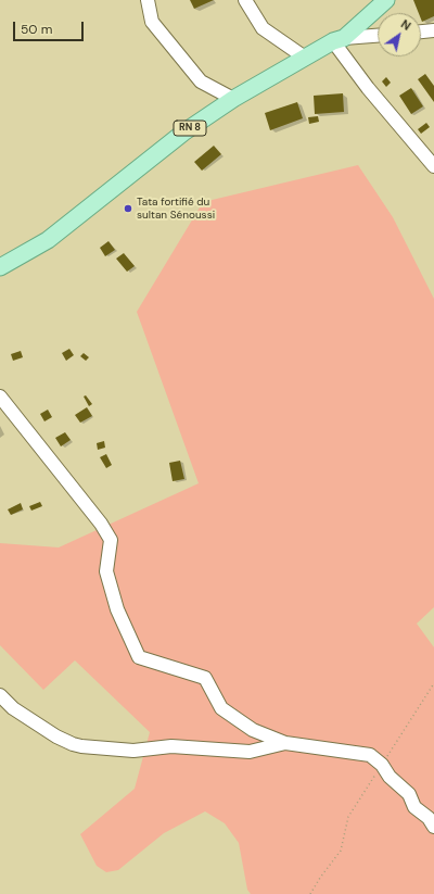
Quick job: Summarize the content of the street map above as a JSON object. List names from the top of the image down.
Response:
{
  "streets": {
    "main road": ["RN 8"]
  },
  "places": ["Tata fortifié du sultan Sénoussi"],
  "scale_bar": "50 m",
  "north": "top right"
}
